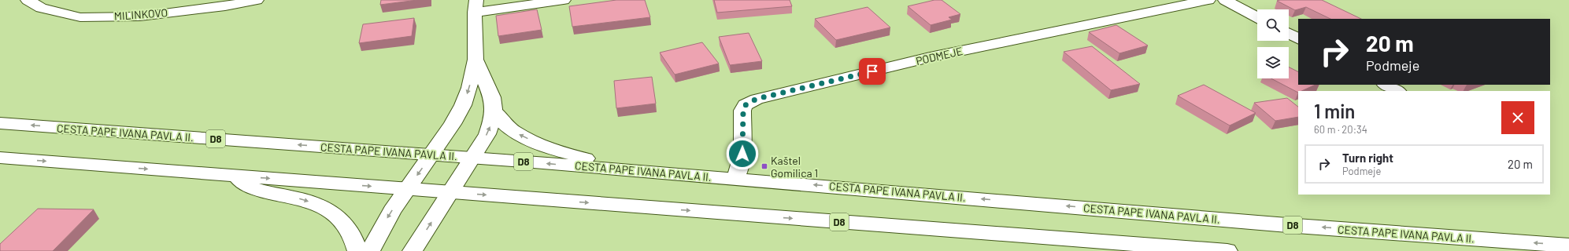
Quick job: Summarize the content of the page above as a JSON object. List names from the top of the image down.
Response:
{
  "streets": {
    "main road": [
      "MILINKOVO",
      "PODMEJE",
      "CESTA PAPE IVANA PAVLA II.",
      "D8"
    ]
  },
  "crossings": [
    ["PODMEJE", "CESTA PAPE IVANA PAVLA II."]
  ],
  "places": {
    "transit": ["Kaštel Gomilica 1"]
  },
  "page": {
    "turn": ["20 m", "Podmeje"],
    "heading": ["1 min", "60 m · 20:34"],
    "list": [
      {
        "name": "Turn right",
        "note": "Podmeje",
        "value": "20 m"
      }
    ]
  }
}
